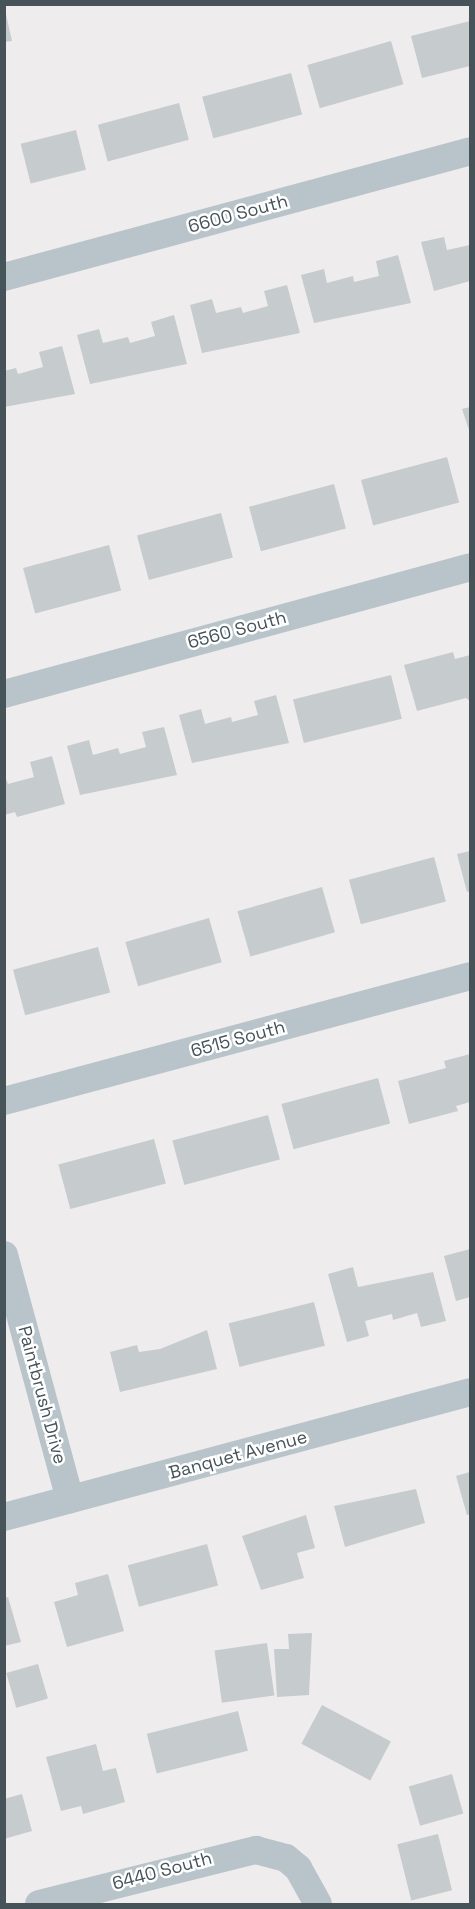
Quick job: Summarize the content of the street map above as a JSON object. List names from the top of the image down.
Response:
{
  "streets": {
    "street": [
      "6600 South",
      "6560 South",
      "6515 South",
      "Paintbrush Drive",
      "Banquet Avenue",
      "6440 South"
    ]
  },
  "crossings": [
    ["Paintbrush Drive", "Banquet Avenue"]
  ]
}
